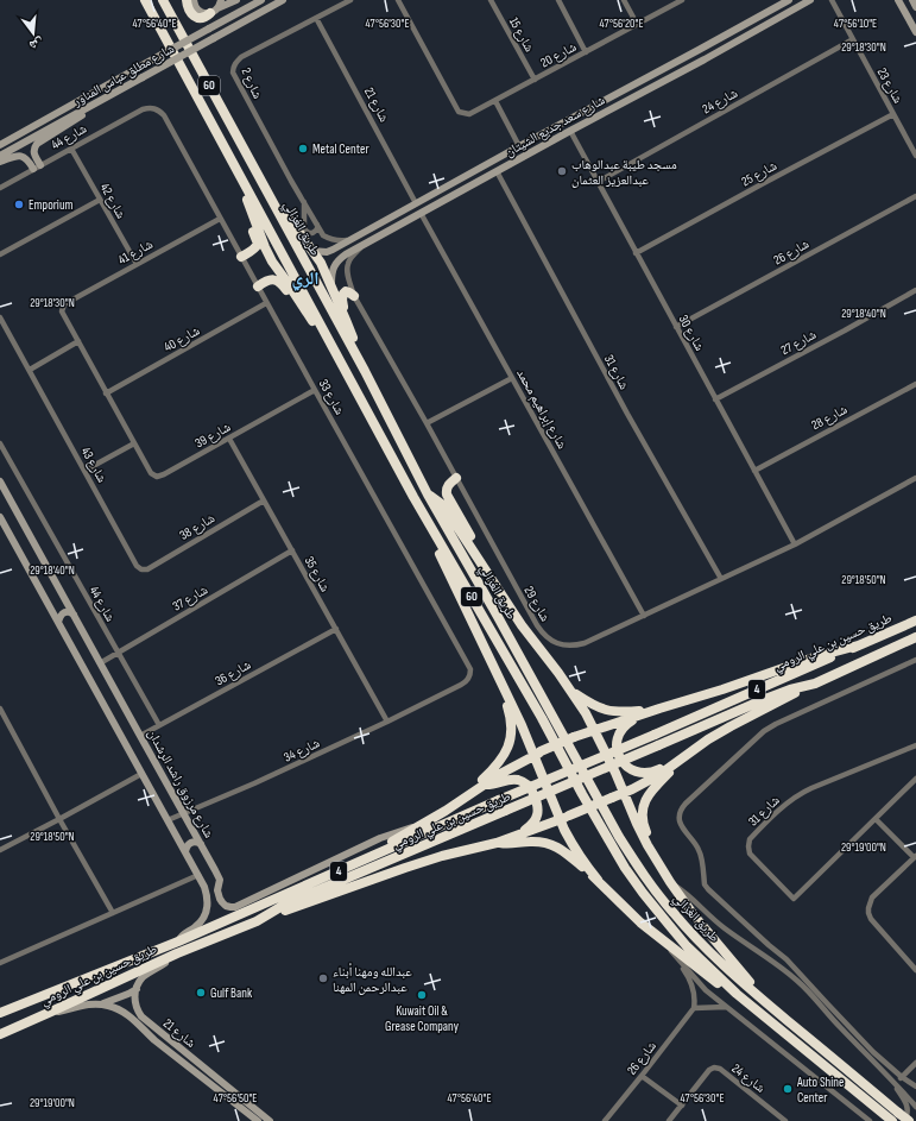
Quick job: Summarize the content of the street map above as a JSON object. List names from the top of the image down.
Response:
{
  "streets": {
    "highway": [
      "60",
      "طريق الغزالي",
      "طريق حسين بن علي الرومي",
      "4"
    ],
    "street": [
      "شارع 15",
      "شارع 20",
      "شارع مطلق عباس المناور",
      "شارع 2",
      "شارع 23",
      "شارع 24",
      "شارع 21",
      "شارع سعد جديع الشيتان",
      "شارع 44",
      "شارع 25",
      "شارع 42",
      "شارع 41",
      "شارع 26",
      "شارع 30",
      "شارع 40",
      "شارع 27",
      "شارع 31",
      "شارع 33",
      "شارع إبراهيم محمد",
      "شارع 28",
      "شارع 39",
      "شارع 43",
      "شارع 38",
      "شارع 35",
      "شارع 37",
      "شارع 29",
      "شارع 36",
      "شارع 34",
      "شارع مرزوق راشد الرشدان"
    ]
  },
  "crossings": [
    ["شارع 15", "شارع 20"],
    ["شارع 2", "شارع 21"],
    ["شارع 2", "شارع سعد جديع الشيتان"],
    ["شارع 23", "شارع 24"],
    ["شارع 23", "شارع 25"],
    ["شارع 24", "شارع 30"],
    ["شارع 21", "شارع سعد جديع الشيتان"],
    ["شارع 21", "طريق حسين بن علي الرومي"],
    ["شارع سعد جديع الشيتان", "شارع 30"],
    ["شارع سعد جديع الشيتان", "شارع 31"],
    ["شارع سعد جديع الشيتان", "شارع إبراهيم محمد"],
    ["شارع سعد جديع الشيتان", "شارع 29"],
    ["شارع 44", "شارع 42"],
    ["شارع 44", "شارع 33"],
    ["شارع 44", "شارع 37"],
    ["شارع 44", "شارع 36"],
    ["شارع 25", "شارع 30"],
    ["شارع 42", "شارع 41"],
    ["شارع 41", "شارع 33"],
    ["شارع 41", "شارع 39"],
    ["شارع 26", "شارع 30"],
    ["شارع 30", "شارع 27"],
    ["شارع 30", "شارع 28"],
    ["شارع 30", "شارع 29"],
    ["شارع 40", "شارع 33"],
    ["شارع 40", "شارع 39"],
    ["شارع 31", "شارع 29"],
    ["شارع 33", "شارع 39"],
    ["شارع 33", "شارع 34"],
    ["شارع إبراهيم محمد", "شارع 29"],
    ["شارع 39", "شارع 35"],
    ["شارع 43", "شارع 38"],
    ["شارع 38", "شارع 35"],
    ["شارع 35", "شارع 37"],
    ["شارع 35", "شارع 36"],
    ["شارع 35", "شارع 34"],
    ["شارع 37", "شارع مرزوق راشد الرشدان"],
    ["شارع 36", "شارع مرزوق راشد الرشدان"],
    ["شارع 34", "شارع مرزوق راشد الرشدان"]
  ],
  "districts": ["الري"],
  "places": [
    "Metal Center",
    "مسجد طيبة عبدالوهاب عبدالعزيز العثمان",
    "Emporium",
    "عبدالله ومهنا أبناء عبدالرحمن المهنا",
    "Gulf Bank",
    "Kuwait Oil & Grease Company",
    "Auto Shine Center"
  ],
  "north": "bottom",
  "coordinates": [
    "47°56'40\"E",
    "47°56'30\"E",
    "47°56'20\"E",
    "47°56'10\"E",
    "29°18'30\"N",
    "29°18'40\"N",
    "29°18'50\"N",
    "29°19'00\"N",
    "47°56'50\"E"
  ]
}
